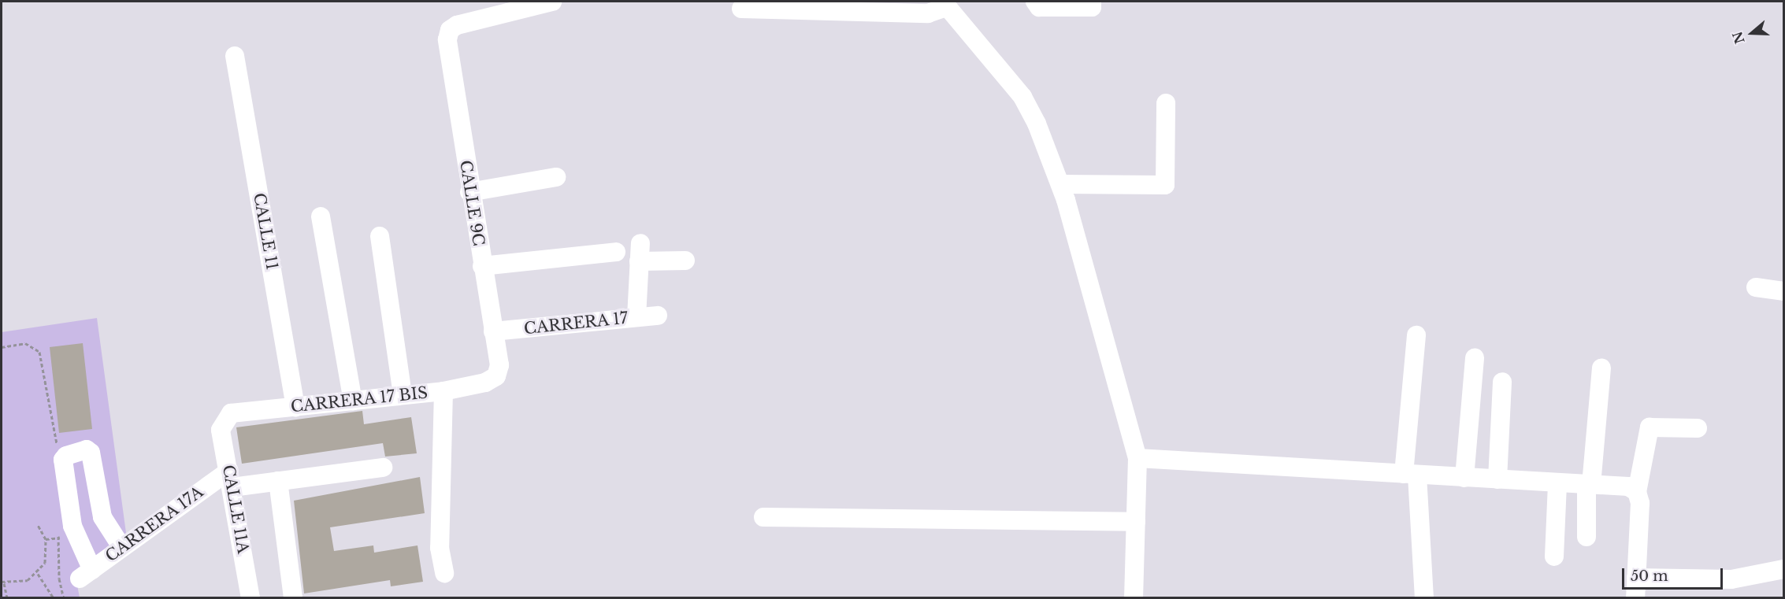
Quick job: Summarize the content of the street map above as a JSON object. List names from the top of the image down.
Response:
{
  "streets": {
    "street": [
      "CALLE 9C",
      "CALLE 11",
      "CARRERA 17",
      "CARRERA 17 BIS",
      "CALLE 11A",
      "CARRERA 17A"
    ]
  },
  "crossings": [
    ["CALLE 9C", "CARRERA 17"],
    ["CALLE 9C", "CARRERA 17 BIS"],
    ["CALLE 11", "CARRERA 17 BIS"],
    ["CARRERA 17 BIS", "CALLE 11A"],
    ["CALLE 11A", "CARRERA 17A"]
  ],
  "scale_bar": "50 m",
  "north": "left"
}
